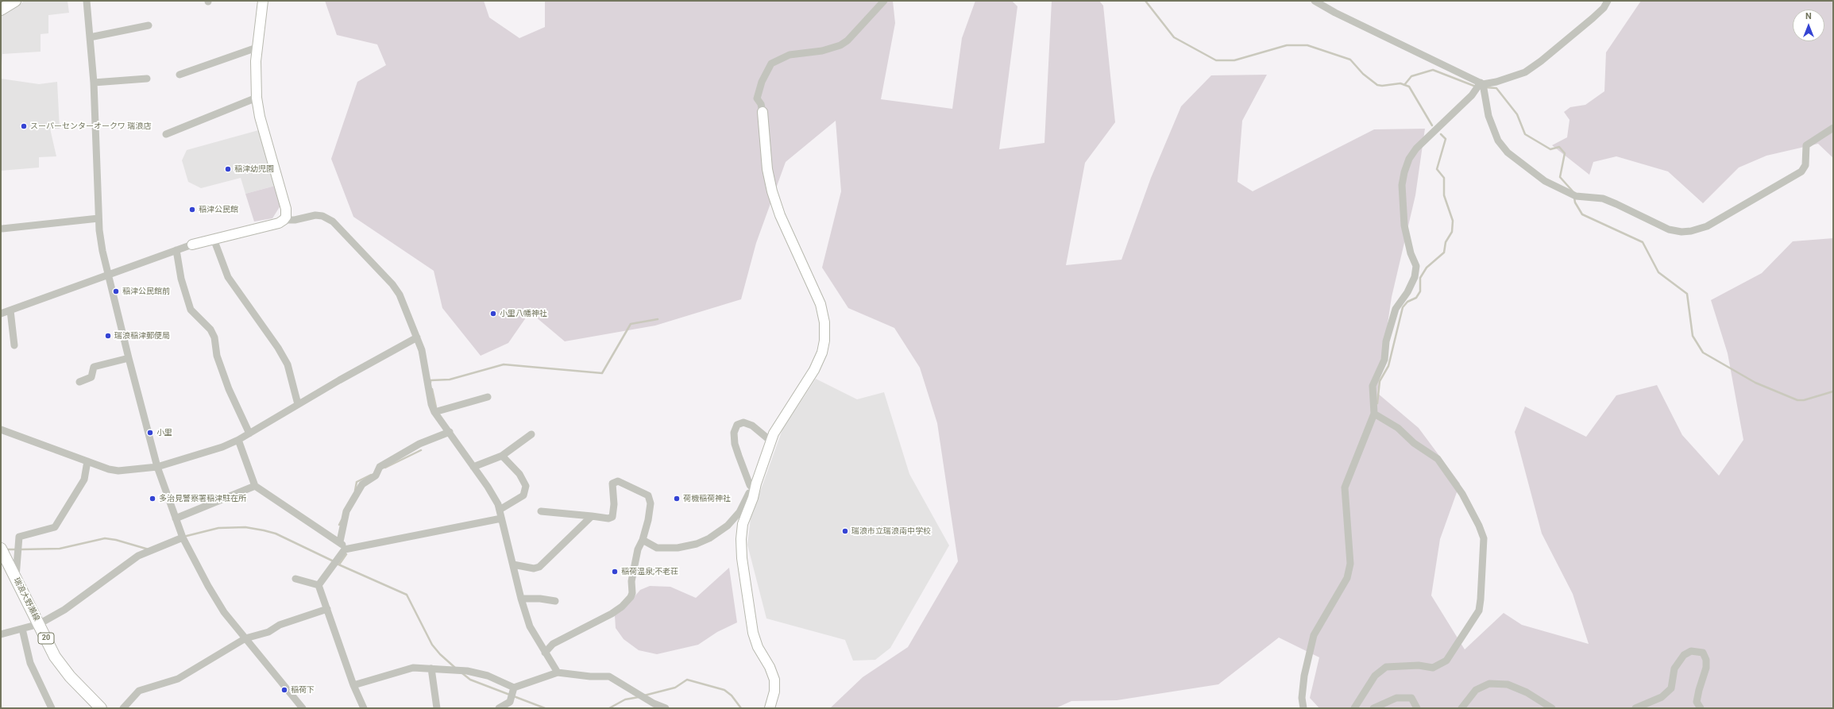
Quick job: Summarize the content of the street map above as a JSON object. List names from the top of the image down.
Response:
{
  "streets": {
    "main road": ["瑞浪大野瀬線", "20"]
  },
  "places": [
    "スーパーセンターオークワ 瑞浪店",
    "稲津幼児園",
    "稲津公民館",
    "稲津公民館前",
    "小里八幡神社",
    "瑞浪稲津郵便局",
    "小里",
    "多治見警察署稲津駐在所",
    "荷機稲荷神社",
    "瑞浪市立瑞浪南中学校",
    "稲荷温泉;不老荘",
    "稲荷下"
  ],
  "north": "top"
}
